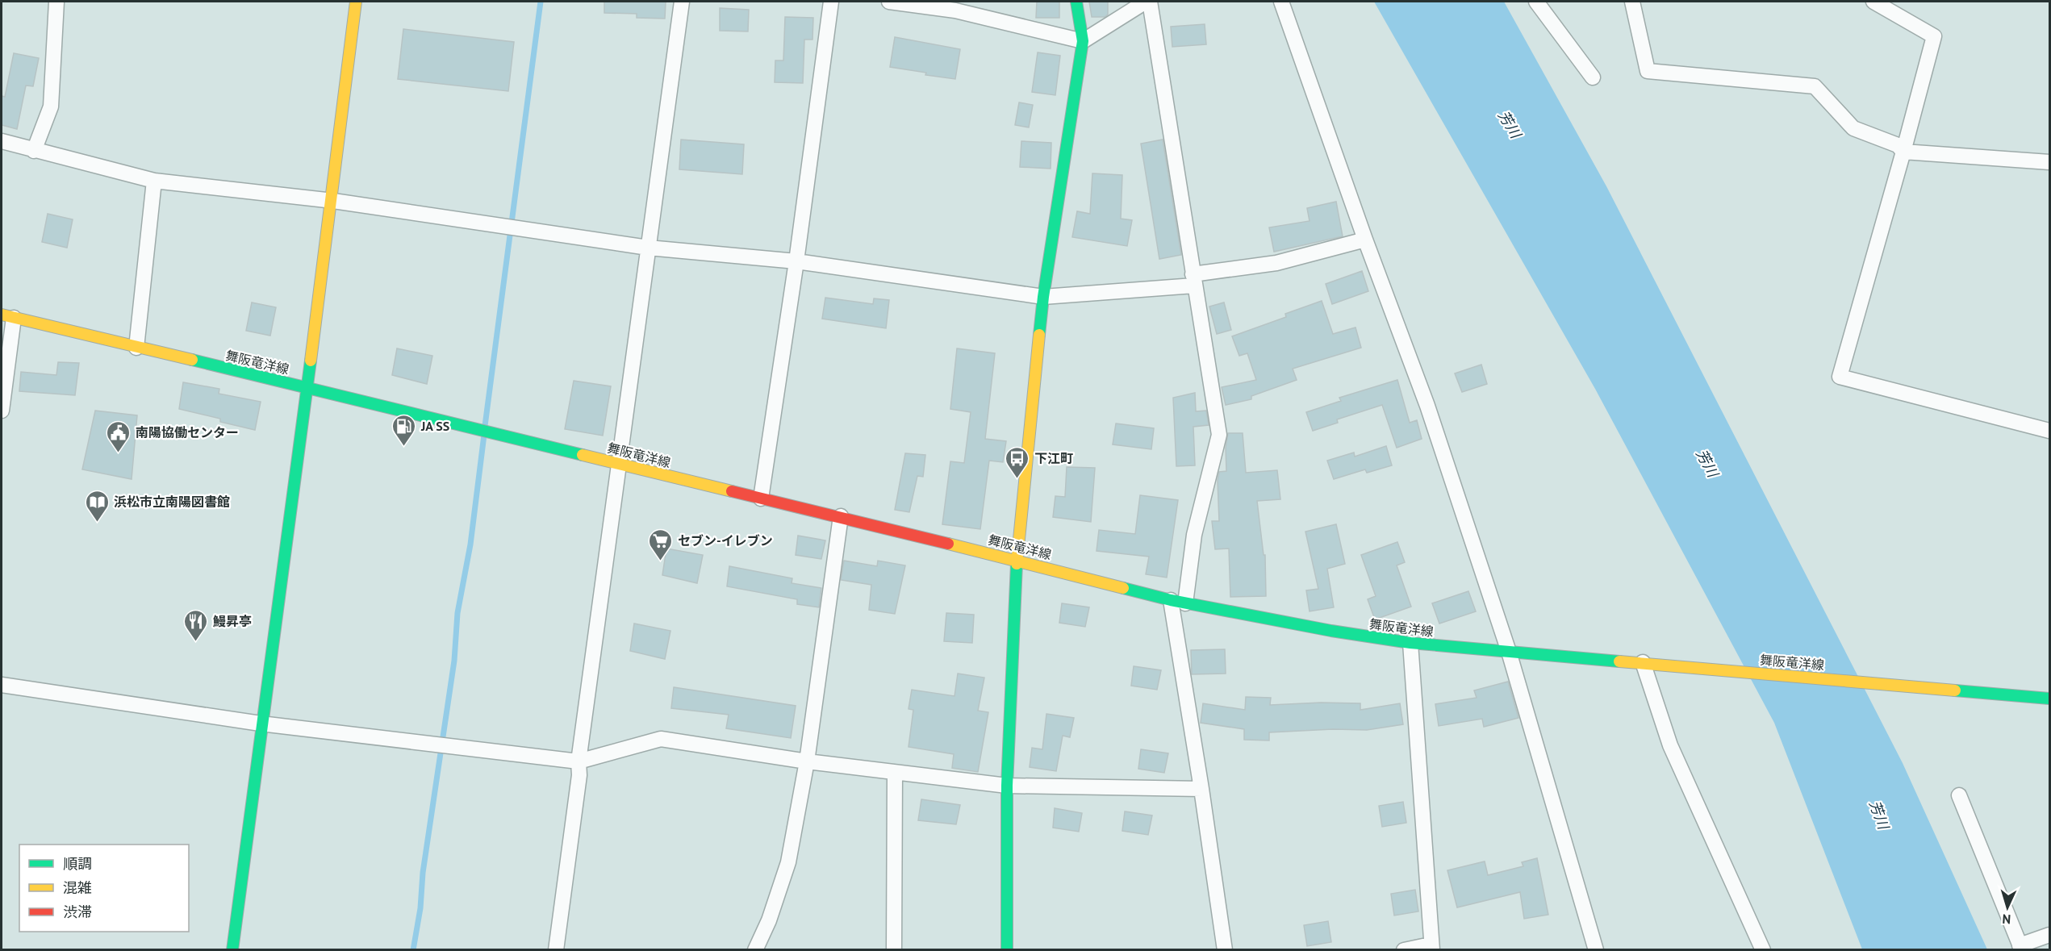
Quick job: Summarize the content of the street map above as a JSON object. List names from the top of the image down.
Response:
{
  "streets": {
    "main road": ["舞阪竜洋線"]
  },
  "water": ["芳川"],
  "places": {
    "fuel station": ["JA SS"],
    "public building": ["南陽協働センター"],
    "bus stop": ["下江町"],
    "library": ["浜松市立南陽図書館"],
    "supermarket": ["セブン-イレブン"],
    "restaurant": ["鰻昇亭"]
  },
  "legend": ["順調", "混雑", "渋滞"],
  "north": "bottom"
}
